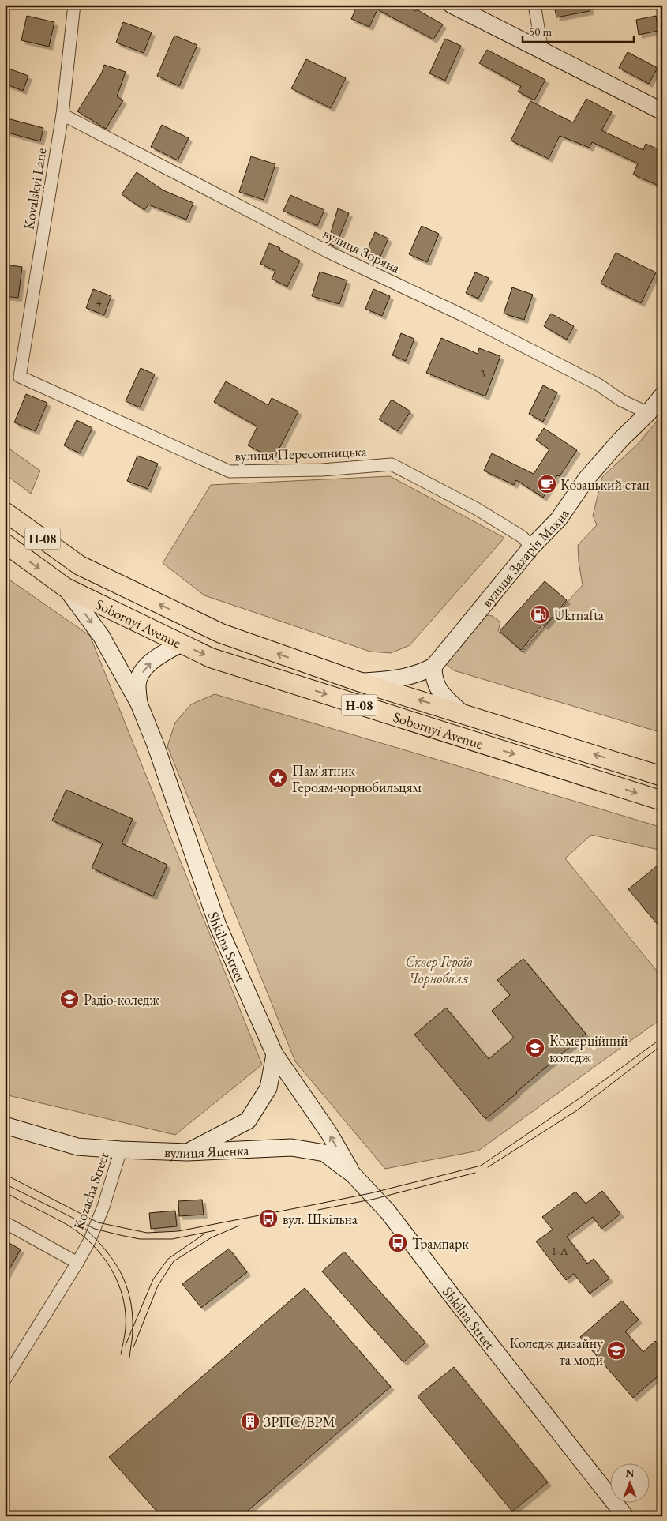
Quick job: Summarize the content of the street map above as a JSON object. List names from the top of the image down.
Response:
{
  "streets": {
    "main road": ["Н-08", "Sobornyi Avenue"],
    "street": [
      "Kovalskyi Lane",
      "вулиця Зоряна",
      "вулиця Пересопницька",
      "вулиця Захарія Махна",
      "Shkilna Street",
      "вулиця Яценка",
      "Kozacha Street"
    ]
  },
  "crossings": [
    ["Kovalskyi Lane", "вулиця Зоряна"],
    ["Kovalskyi Lane", "вулиця Пересопницька"],
    ["вулиця Зоряна", "вулиця Захарія Махна"],
    ["вулиця Пересопницька", "вулиця Захарія Махна"],
    ["Н-08", "Sobornyi Avenue"],
    ["Н-08", "Shkilna Street"],
    ["Sobornyi Avenue", "Shkilna Street"],
    ["Shkilna Street", "вулиця Яценка"],
    ["вулиця Яценка", "Kozacha Street"]
  ],
  "parks": ["Сквер Героїв Чорнобиля"],
  "places": {
    "cafe": ["Козацький стан"],
    "fuel station": ["Ukrnafta"],
    "place": ["Пам'ятник Героям-чорнобильцям"],
    "school or university": ["Радіо-коледж", "Комерційний коледж", "Коледж дизайну та моди"],
    "bus stop": ["вул. Шкільна", "Трампарк"],
    "building": ["ЗРПС/ВРМ"]
  },
  "house_numbers": ["4", "3", "1-А"],
  "scale_bar": "50 m",
  "north": "top"
}
